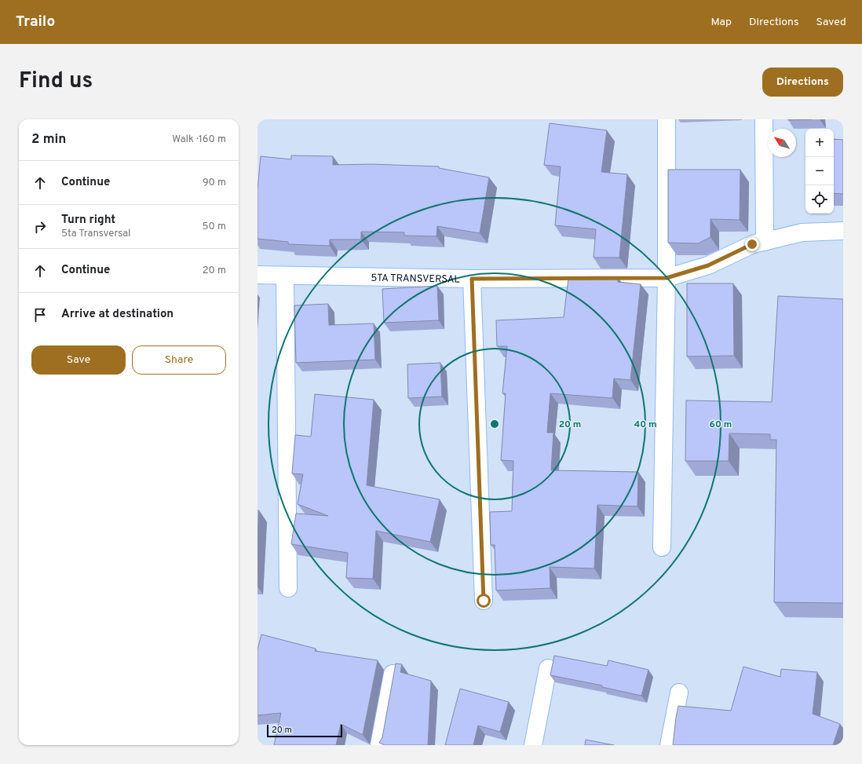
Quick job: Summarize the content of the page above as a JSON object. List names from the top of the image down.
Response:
{
  "streets": {
    "street": ["5TA TRANSVERSAL"]
  },
  "scale_bar": "20 m",
  "north": "top left",
  "page": {
    "header": "Trailo",
    "nav": ["Map", "Directions", "Saved"],
    "title": "Find us",
    "buttons": [
      "Directions",
      ["Save", "Share"]
    ],
    "heading": ["2 min", "Walk · 160 m"],
    "map_buttons": ["+", "−"],
    "list": [
      ["Continue", "90 m"],
      ["Turn right", "5ta Transversal", "50 m"],
      ["Continue", "20 m"],
      "Arrive at destination"
    ],
    "scale": "20 m"
  },
  "rings": ["20 m", "40 m", "60 m"]
}
